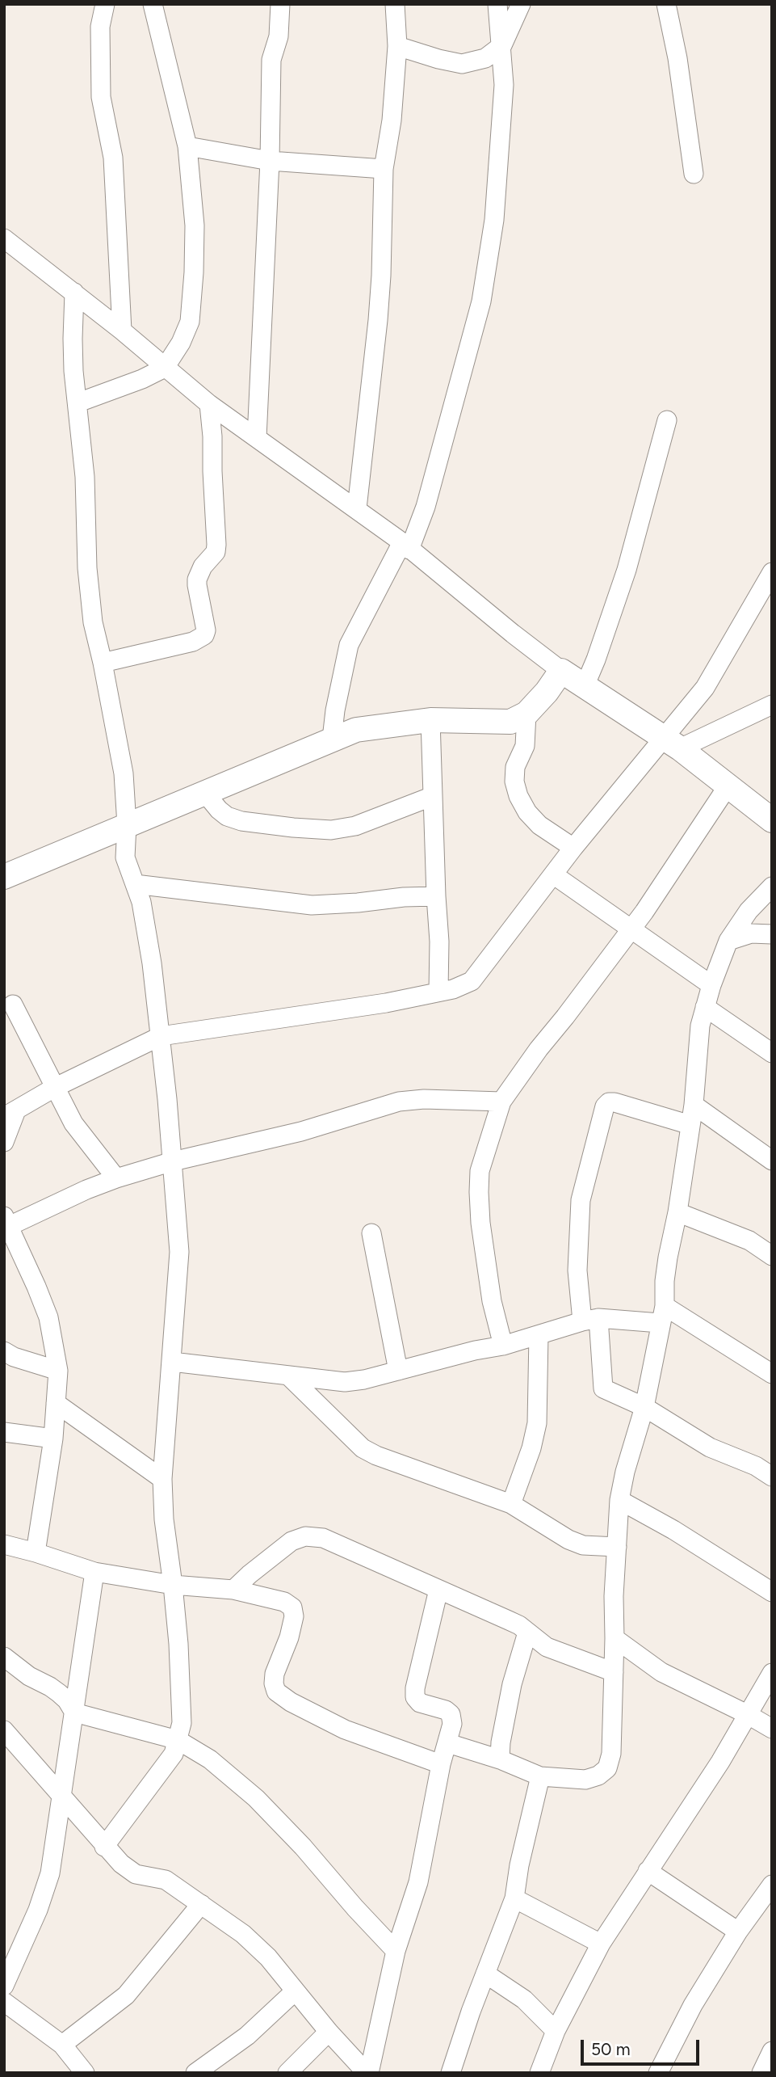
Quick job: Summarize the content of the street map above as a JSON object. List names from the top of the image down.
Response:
{
  "scale_bar": "50 m"
}
